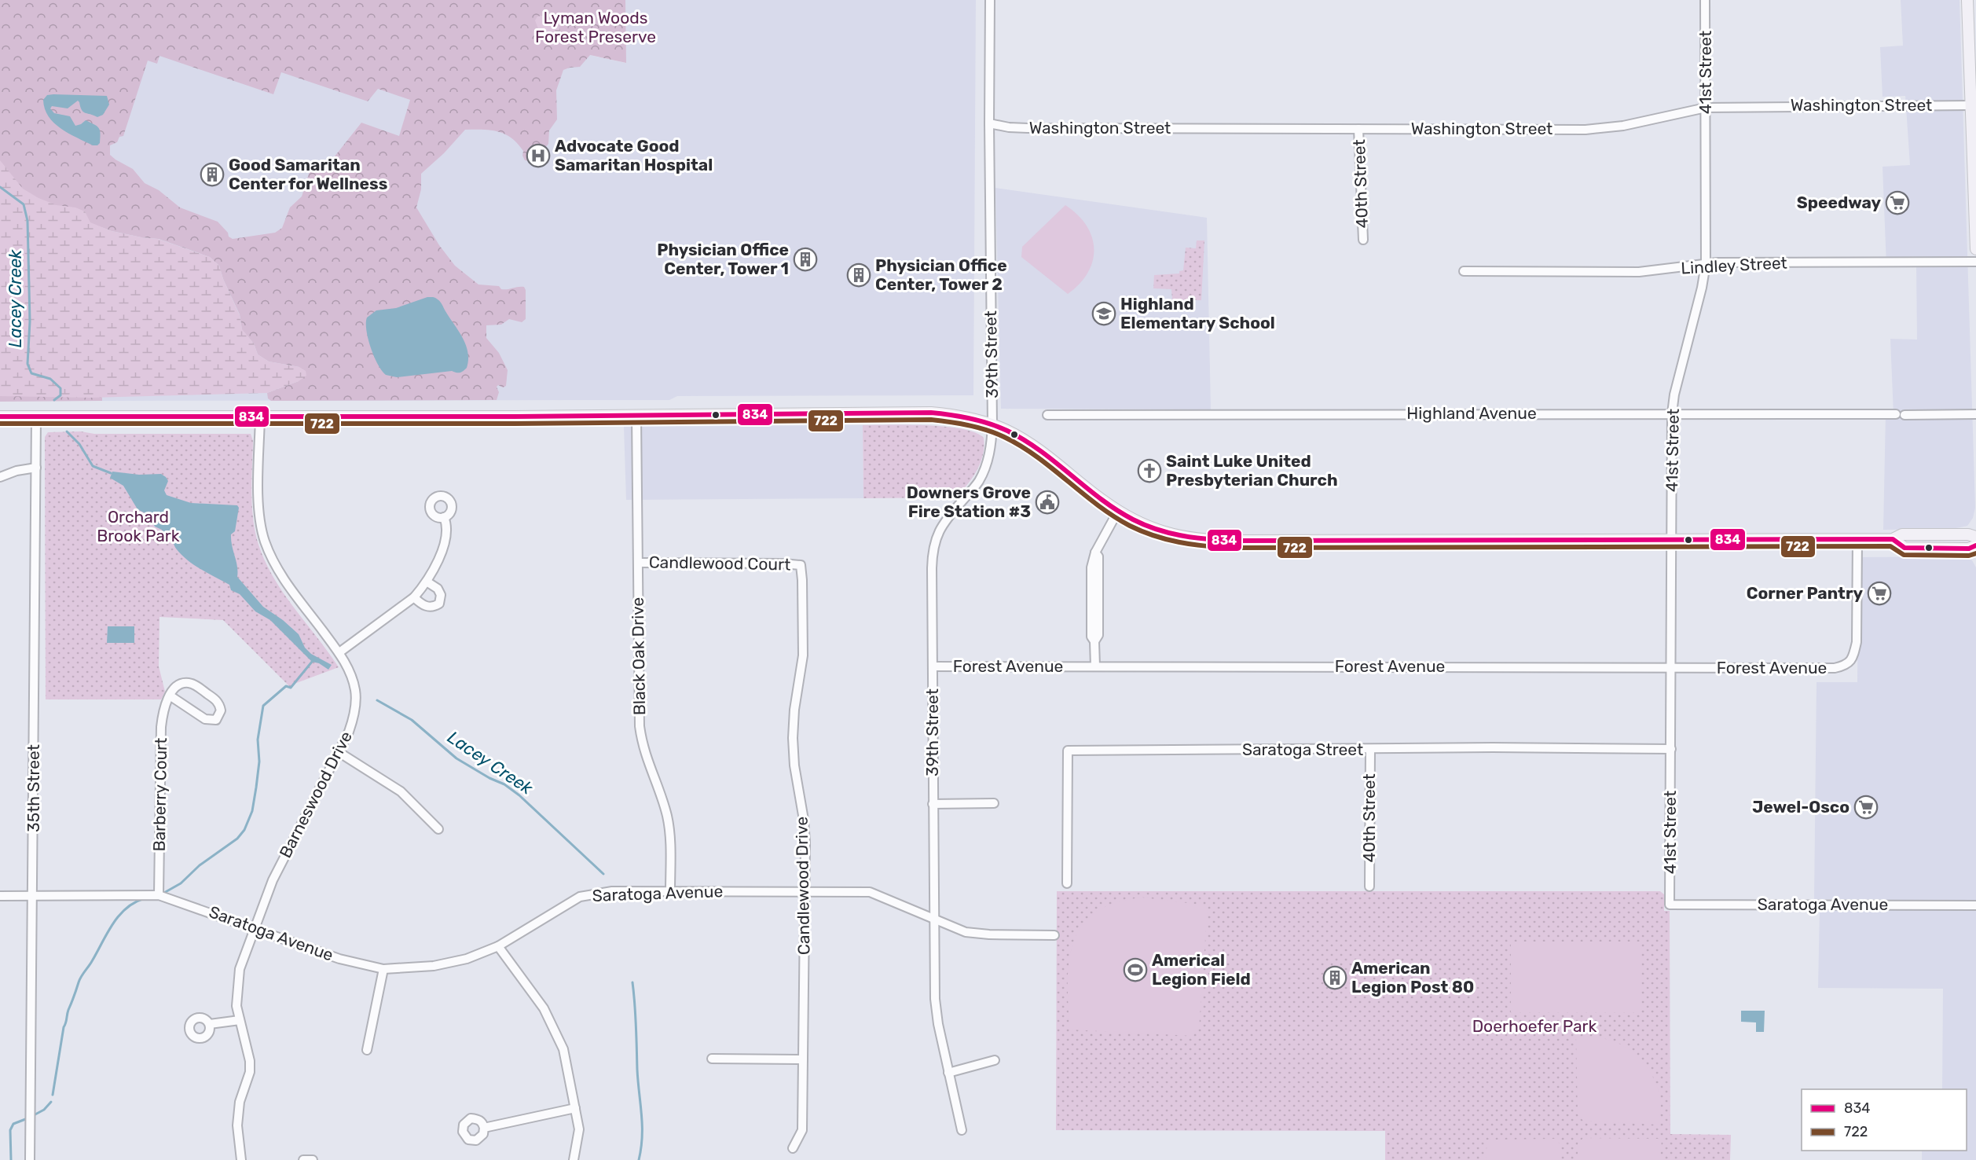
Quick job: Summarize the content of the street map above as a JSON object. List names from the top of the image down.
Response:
{
  "streets": {
    "street": [
      "41st Street",
      "Washington Street",
      "40th Street",
      "Lindley Street",
      "39th Street",
      "Highland Avenue",
      "Candlewood Court",
      "Black Oak Drive",
      "Forest Avenue",
      "Saratoga Street",
      "35th Street",
      "Barberry Court",
      "Barneswood Drive",
      "Candlewood Drive",
      "Saratoga Avenue"
    ]
  },
  "crossings": [
    ["41st Street", "Washington Street"],
    ["41st Street", "Lindley Street"],
    ["41st Street", "Highland Avenue"],
    ["41st Street", "Forest Avenue"],
    ["41st Street", "Saratoga Street"],
    ["41st Street", "Saratoga Avenue"],
    ["Washington Street", "40th Street"],
    ["Washington Street", "39th Street"],
    ["40th Street", "Saratoga Street"],
    ["39th Street", "Forest Avenue"],
    ["39th Street", "Saratoga Avenue"],
    ["Candlewood Court", "Black Oak Drive"],
    ["Candlewood Court", "Candlewood Drive"],
    ["Black Oak Drive", "Saratoga Avenue"],
    ["35th Street", "Saratoga Avenue"],
    ["Barberry Court", "Saratoga Avenue"],
    ["Barneswood Drive", "Saratoga Avenue"],
    ["Candlewood Drive", "Saratoga Avenue"]
  ],
  "water": ["Lacey Creek"],
  "parks": ["Lyman Woods Forest Preserve", "Orchard Brook Park", "Doerhoefer Park"],
  "places": {
    "hospital": ["Advocate Good Samaritan Hospital"],
    "building": [
      "Good Samaritan Center for Wellness",
      "Physician Office Center, Tower 1",
      "Physician Office Center, Tower 2",
      "American Legion Post 80"
    ],
    "supermarket": ["Speedway", "Corner Pantry", "Jewel-Osco"],
    "school or university": ["Highland Elementary School"],
    "church": ["Saint Luke United Presbyterian Church"],
    "public building": ["Downers Grove Fire Station #3"],
    "sports": ["Americal Legion Field"]
  },
  "lines": ["transit line 834", "transit line 722"],
  "legend": ["834", "722"]
}
